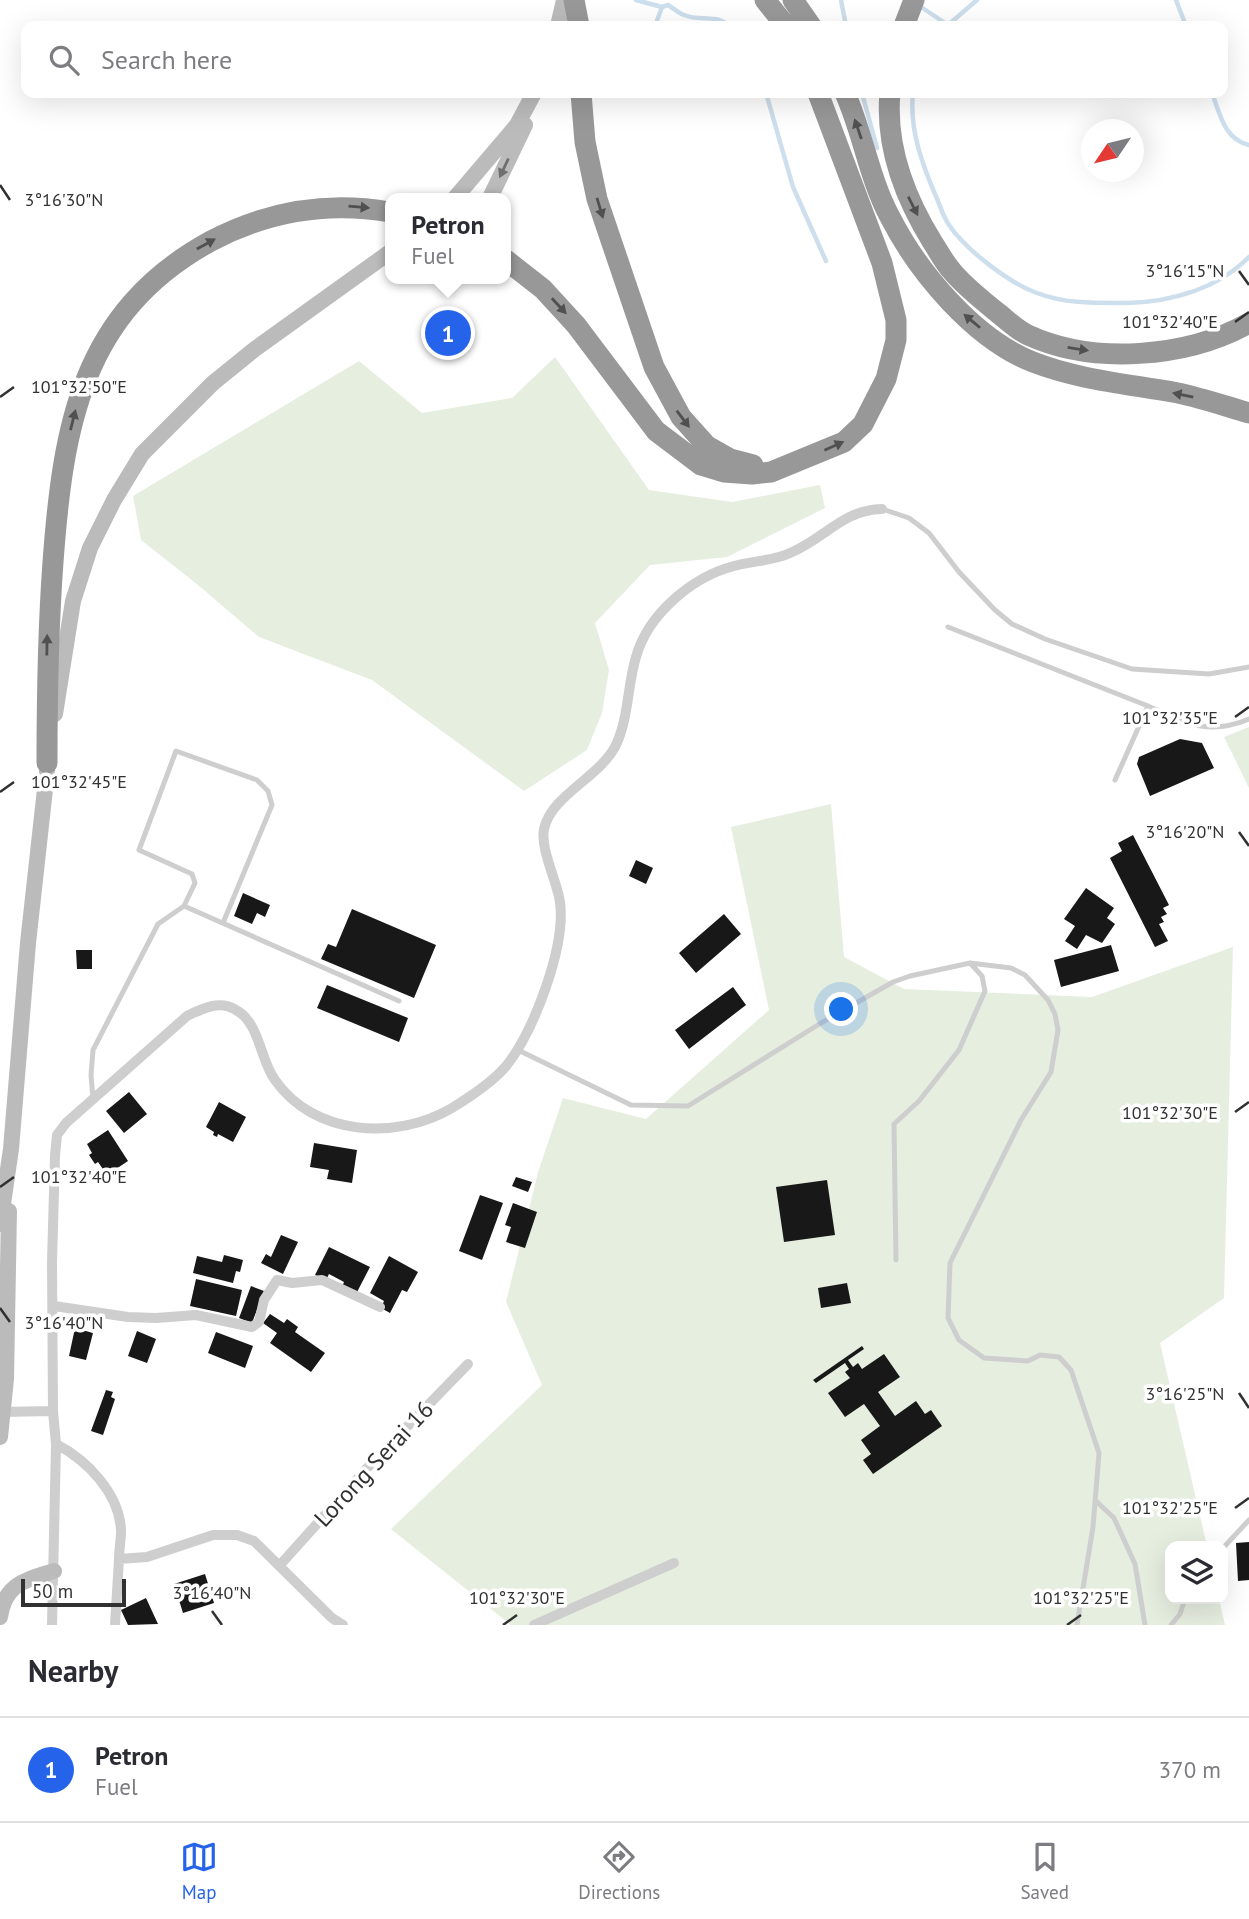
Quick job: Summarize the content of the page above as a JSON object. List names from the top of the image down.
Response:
{
  "streets": {
    "street": ["Lorong Serai 16"]
  },
  "scale_bar": "50 m",
  "north": "bottom left",
  "page": {
    "search": "Search here",
    "popup": ["Petron", "Fuel"],
    "pins": "1",
    "scale": "50 m",
    "heading": "Nearby",
    "list": [
      {
        "mark": "1",
        "name": "Petron",
        "note": "Fuel",
        "value": "370 m"
      }
    ],
    "nav": ["Map", "Directions", "Saved"]
  },
  "coordinates": [
    "3°16'30\"N",
    "3°16'15\"N",
    "101°32'40\"E",
    "101°32'50\"E",
    "101°32'35\"E",
    "101°32'45\"E",
    "3°16'20\"N",
    "101°32'30\"E",
    "3°16'40\"N",
    "3°16'25\"N",
    "101°32'25\"E"
  ]
}
